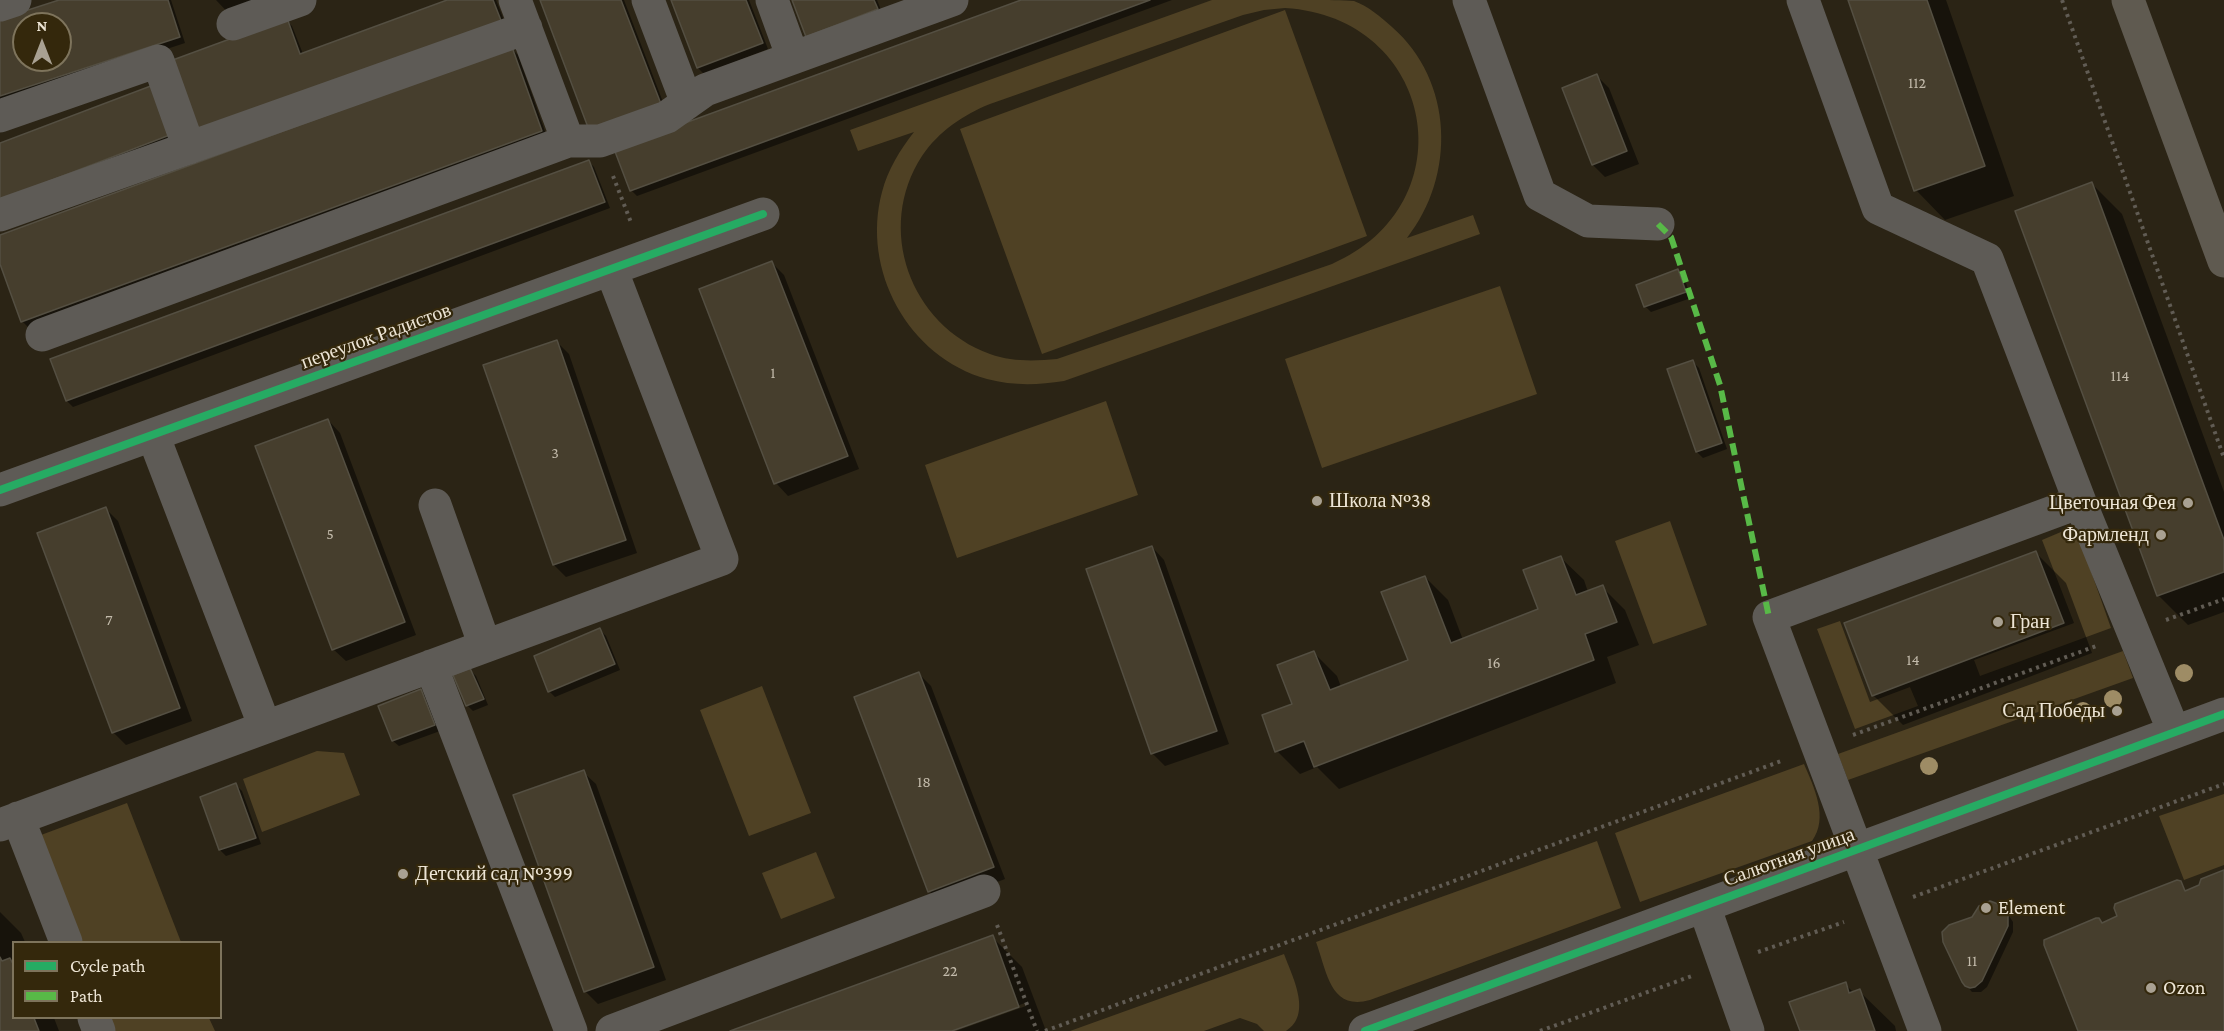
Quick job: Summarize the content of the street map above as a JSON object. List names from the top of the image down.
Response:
{
  "streets": {
    "street": ["переулок Радистов", "Салютная улица"]
  },
  "places": [
    "Школа №38",
    "Цветочная Фея",
    "Фармленд",
    "Гран",
    "Сад Победы",
    "Детский сад №399",
    "Element",
    "Ozon"
  ],
  "house_numbers": [
    "112",
    "1",
    "114",
    "3",
    "5",
    "7",
    "14",
    "16",
    "18",
    "11",
    "22"
  ],
  "legend": ["Cycle path", "Path"],
  "north": "top"
}
